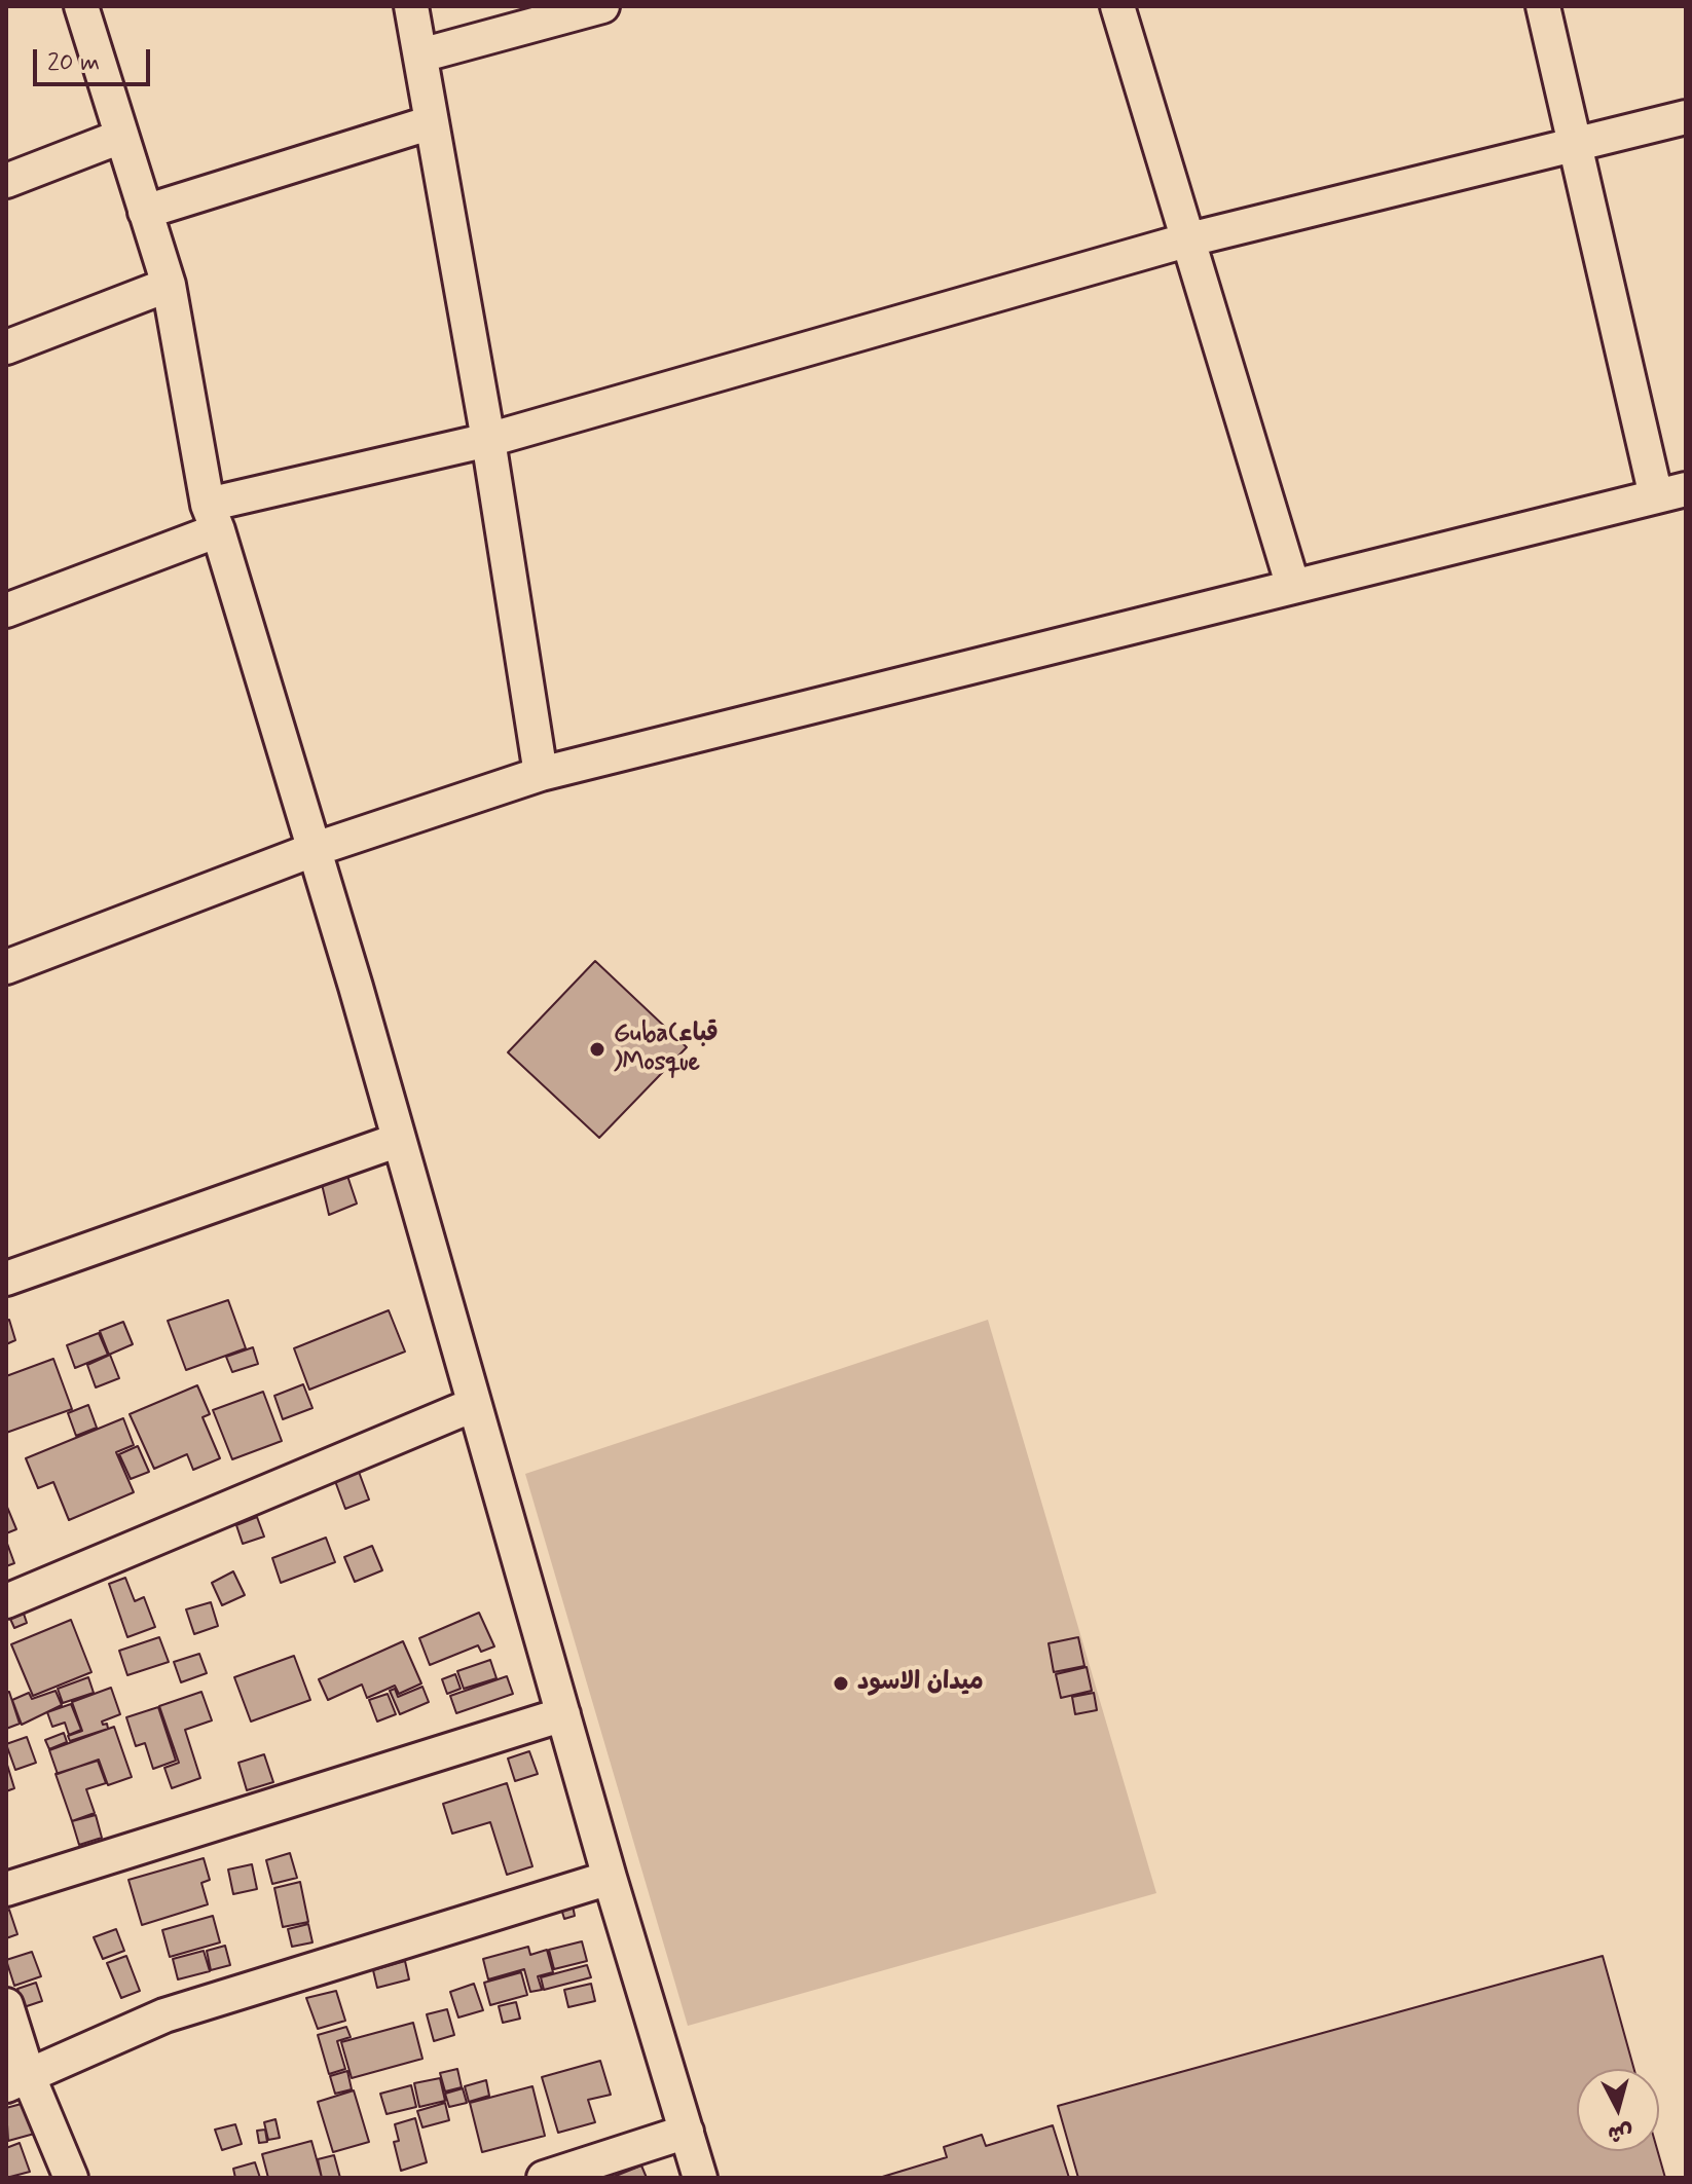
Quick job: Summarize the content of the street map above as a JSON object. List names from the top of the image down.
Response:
{
  "places": ["Guba(قباء )Mosque", "ميدان الاسود"],
  "scale_bar": "20 m",
  "north": "bottom"
}
